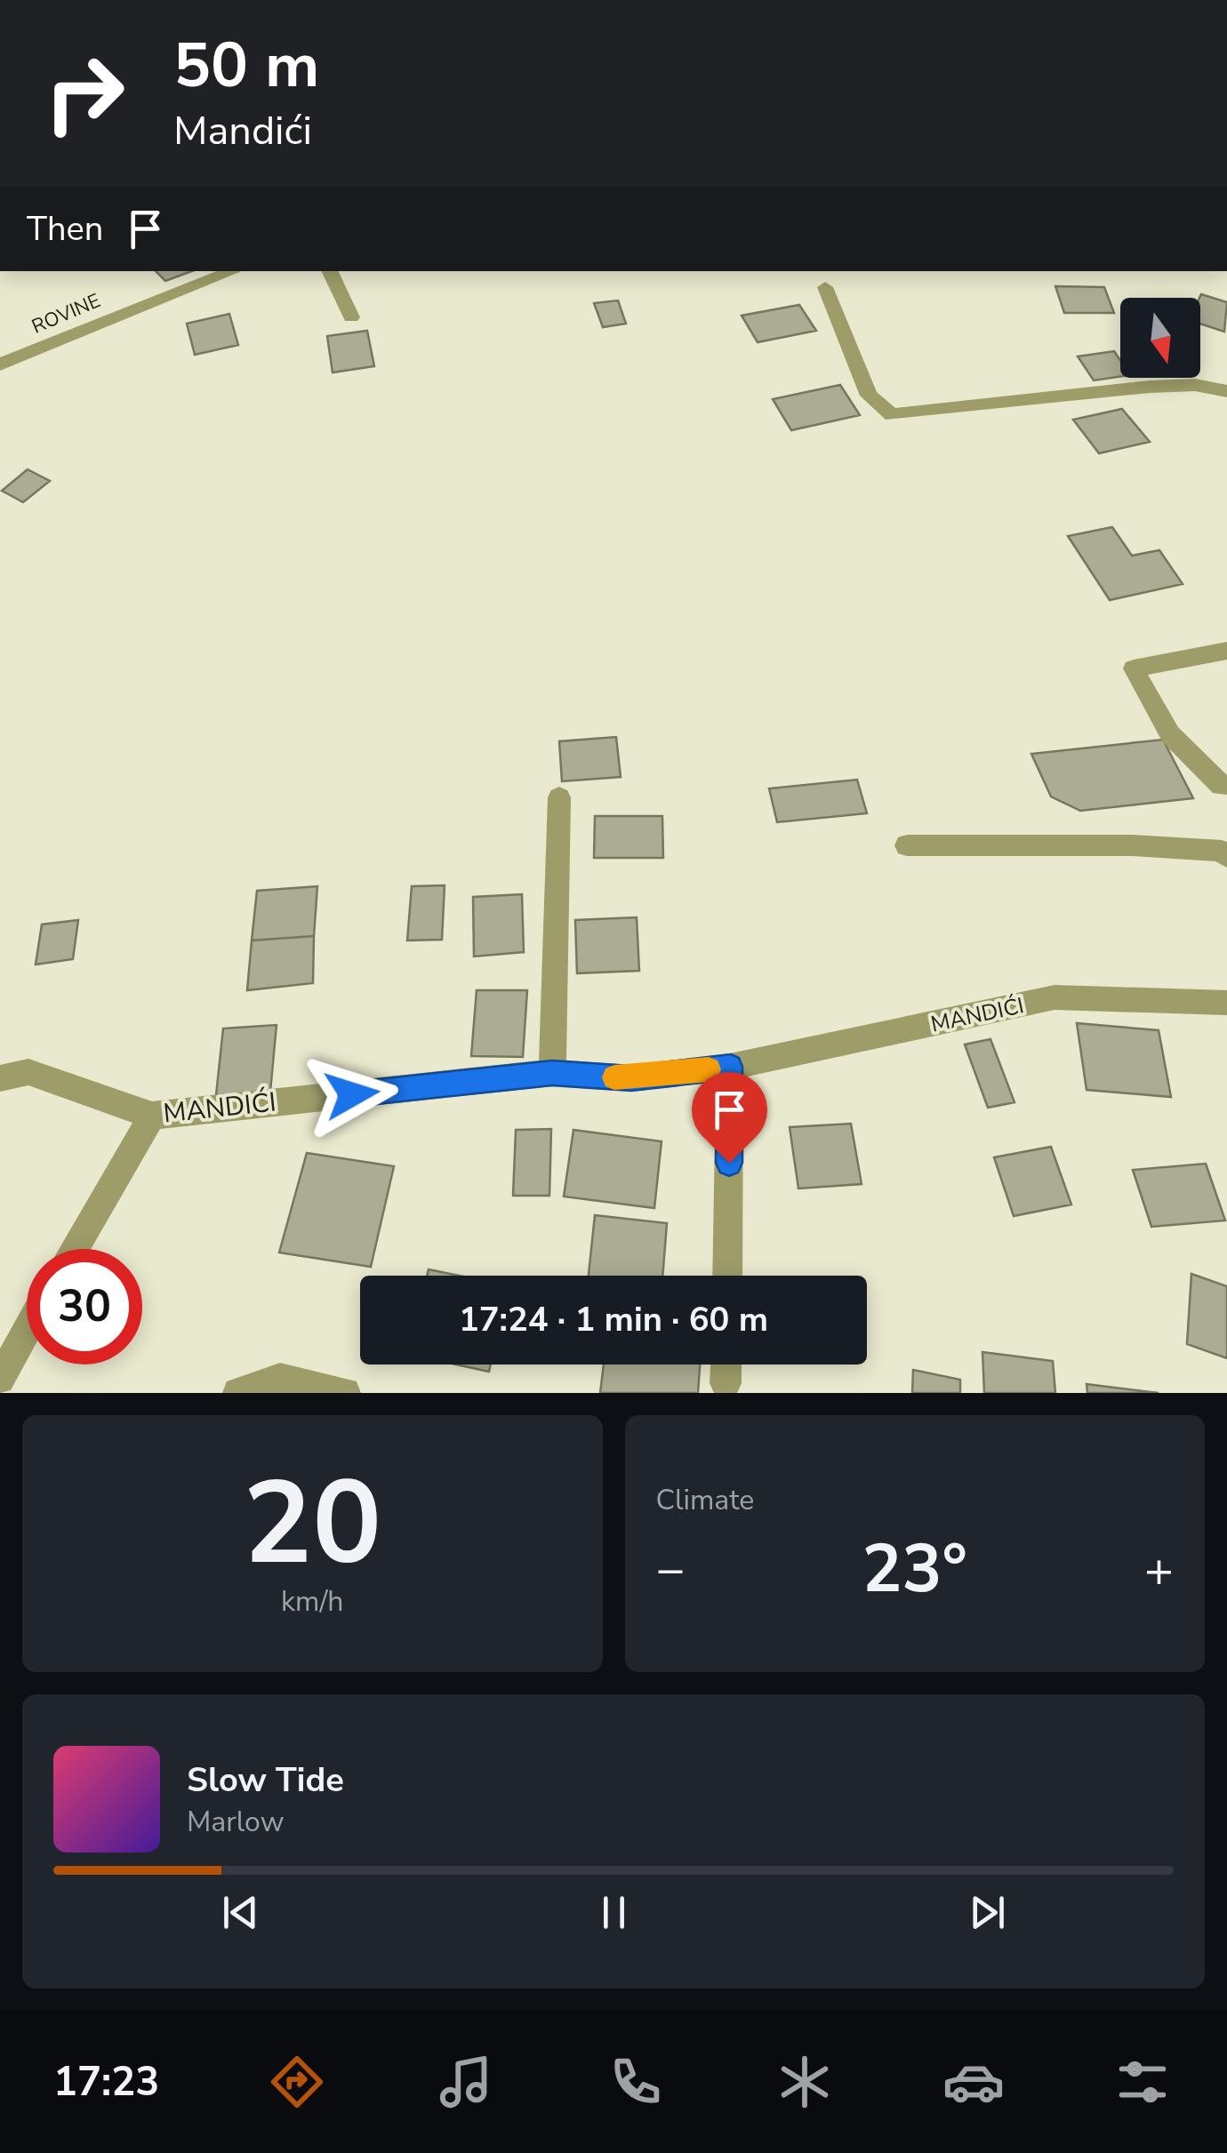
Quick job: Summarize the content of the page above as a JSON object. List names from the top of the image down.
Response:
{
  "streets": {
    "street": ["ROVINE", "MANDIĆI"]
  },
  "north": "bottom",
  "page": {
    "turn": ["50 m", "Mandići"],
    "then": "Then",
    "limit": "30",
    "trip": "17:24 · 1 min · 60 m",
    "tile": [
      ["20", "km/h"],
      "Climate"
    ],
    "heat": ["−", "23°", "+"],
    "song": ["Slow Tide", "Marlow"],
    "tabs": "17:23"
  }
}
